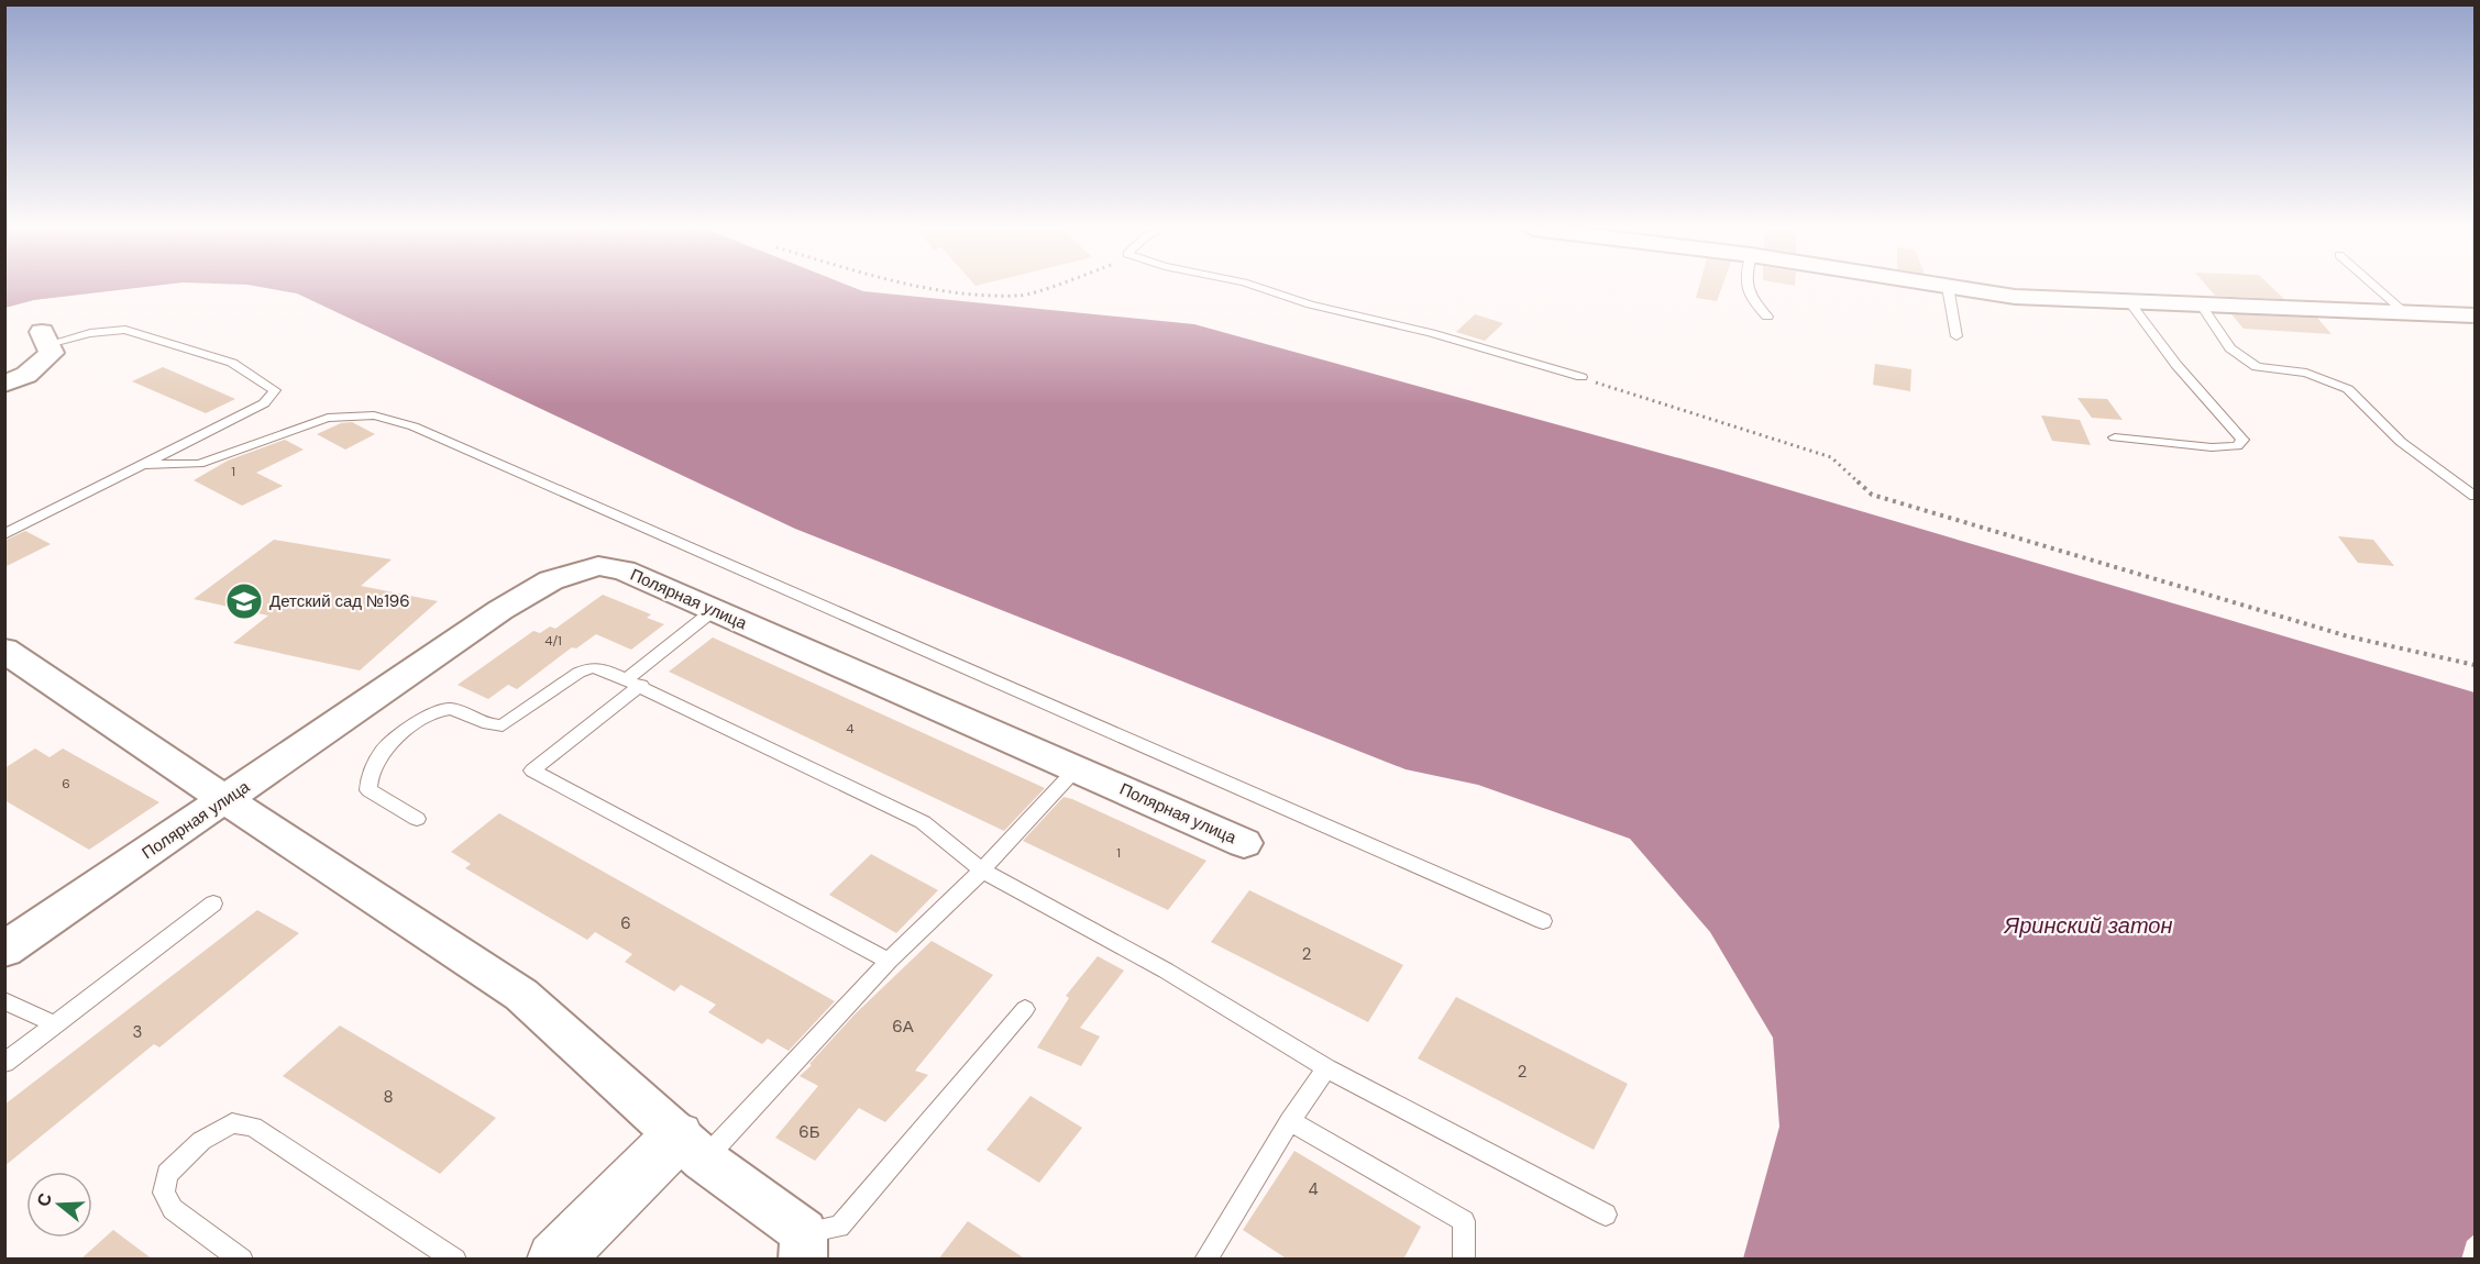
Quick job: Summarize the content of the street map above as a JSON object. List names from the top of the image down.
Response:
{
  "streets": {
    "street": ["Полярная улица"]
  },
  "water": ["Яринский затон"],
  "places": {
    "school or university": ["Детский сад №196"]
  },
  "house_numbers": [
    "1",
    "4/1",
    "4",
    "6",
    "1",
    "6",
    "2",
    "6А",
    "3",
    "2",
    "8",
    "6Б",
    "4"
  ],
  "north": "left"
}
